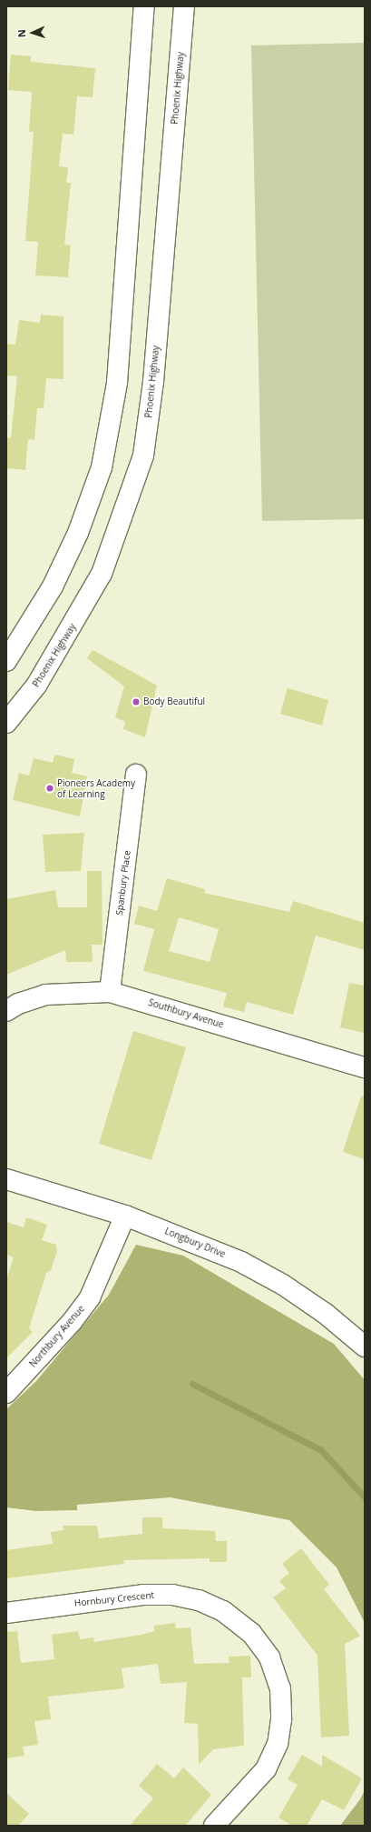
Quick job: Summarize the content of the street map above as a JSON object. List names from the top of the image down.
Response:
{
  "streets": {
    "street": [
      "Phoenix Highway",
      "Spanbury Place",
      "Southbury Avenue",
      "Longbury Drive",
      "Northbury Avenue",
      "Hornbury Crescent"
    ]
  },
  "crossings": [
    ["Spanbury Place", "Southbury Avenue"],
    ["Longbury Drive", "Northbury Avenue"]
  ],
  "places": ["Body Beautiful", "Pioneers Academy of Learning"],
  "north": "left"
}
